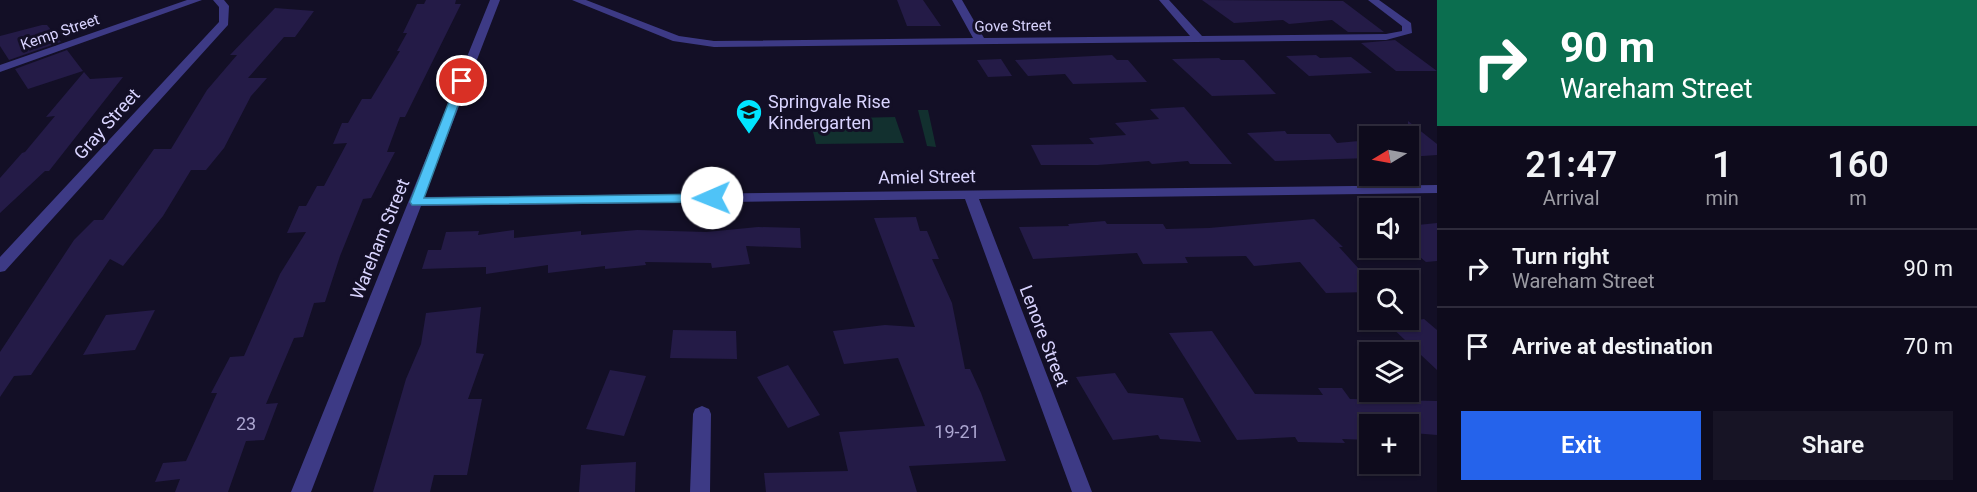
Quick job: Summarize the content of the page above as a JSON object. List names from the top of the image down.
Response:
{
  "streets": {
    "street": [
      "Gove Street",
      "Kemp Street",
      "Gray Street",
      "Amiel Street",
      "Wareham Street",
      "Lenore Street"
    ]
  },
  "crossings": [
    ["Amiel Street", "Wareham Street"],
    ["Amiel Street", "Lenore Street"]
  ],
  "places": {
    "school or university": ["Springvale Rise Kindergarten"]
  },
  "house_numbers": ["23", "19-21"],
  "north": "left",
  "page": {
    "turn": ["90 m", "Wareham Street"],
    "map_buttons": "+",
    "eta": [
      "21:47",
      "Arrival",
      "1",
      "min",
      "160",
      "m"
    ],
    "list": [
      {
        "name": "Turn right",
        "note": "Wareham Street",
        "value": "90 m"
      },
      {
        "name": "Arrive at destination",
        "value": "70 m"
      }
    ],
    "buttons": ["Exit", "Share"]
  }
}
